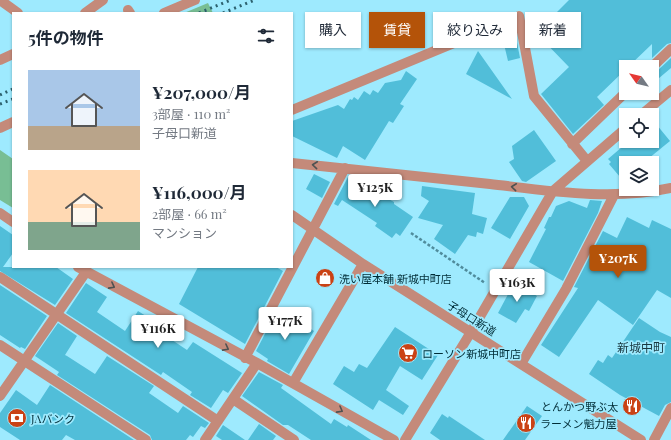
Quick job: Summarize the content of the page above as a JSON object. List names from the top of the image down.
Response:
{
  "streets": {
    "street": ["子母口新道"]
  },
  "districts": ["新城中町"],
  "places": {
    "shop": ["洗い屋本舗 新城中町店"],
    "supermarket": ["ローソン新城中町店"],
    "restaurant": ["とんかつ野ぶ太", "ラーメン魁力屋"],
    "bank": ["JAバンク"]
  },
  "north": "top left",
  "page": {
    "chip": [
      "購入",
      "賃貸",
      "絞り込み",
      "新着"
    ],
    "heading": "5件の物件",
    "list": [
      {
        "name": "¥207,000/月",
        "note": "3部屋 · 110 m² · 子母口新道"
      },
      {
        "name": "¥116,000/月",
        "note": "2部屋 · 66 m² · マンション"
      }
    ],
    "price": [
      "¥125K",
      "¥207K",
      "¥163K",
      "¥177K",
      "¥116K"
    ]
  }
}
